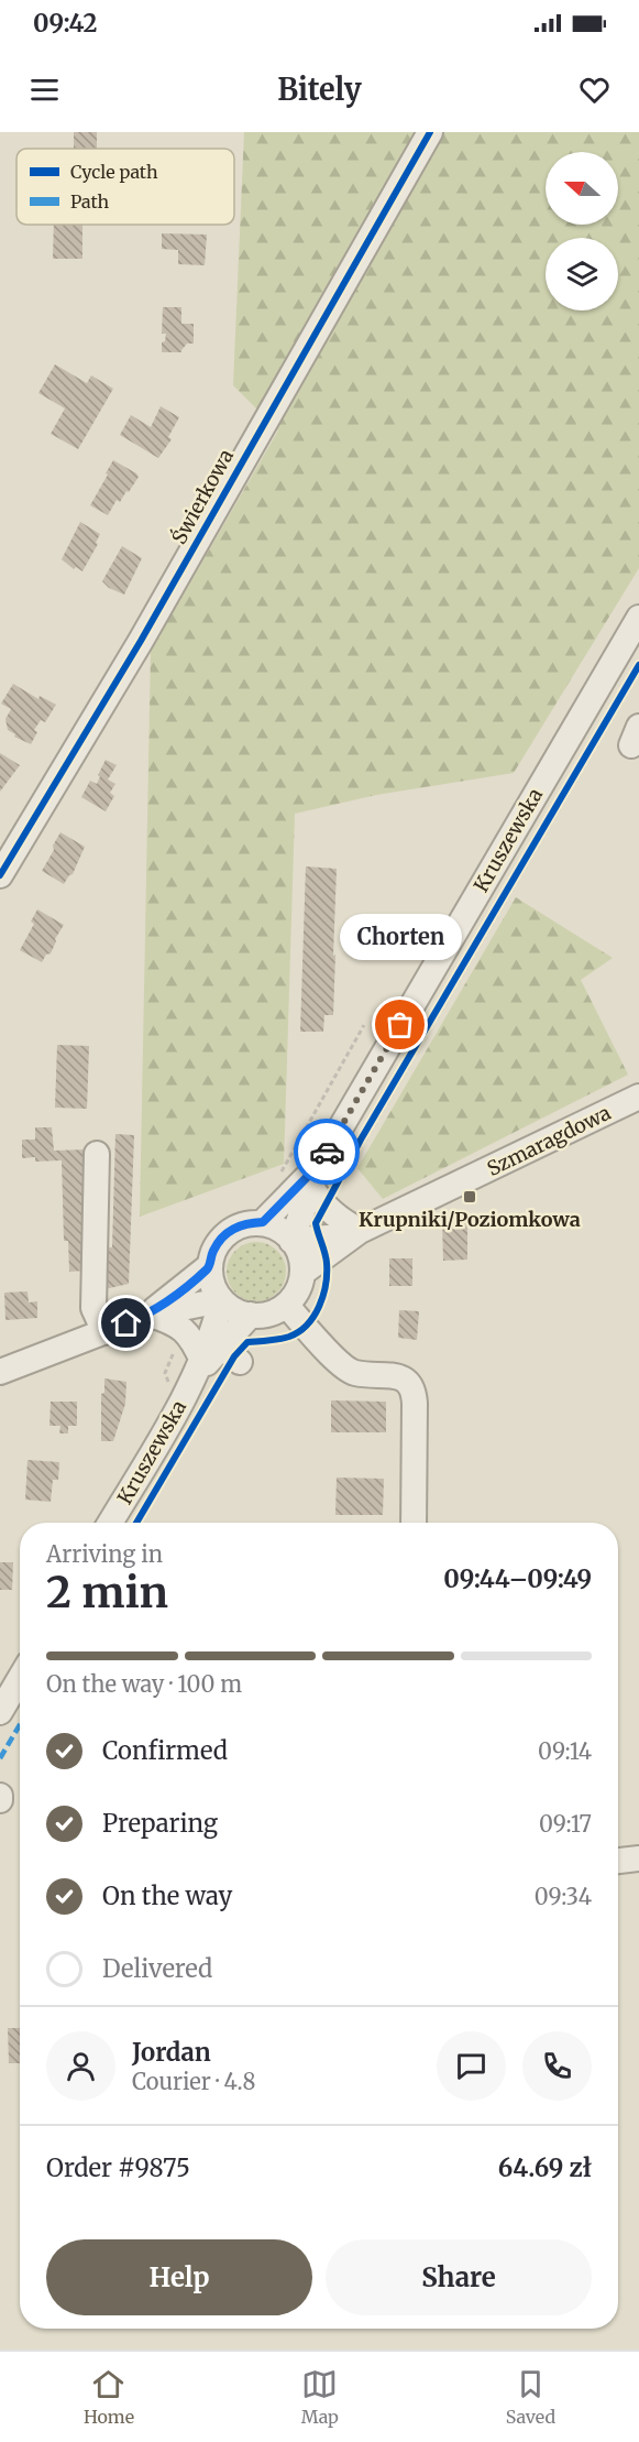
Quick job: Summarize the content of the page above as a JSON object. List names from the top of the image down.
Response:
{
  "streets": {
    "street": ["Świerkowa", "Kruszewska", "Szmaragdowa"]
  },
  "crossings": [
    ["Kruszewska", "Szmaragdowa"]
  ],
  "places": {
    "other": ["Chorten"],
    "transit": ["Krupniki/Poziomkowa"]
  },
  "legend": ["Cycle path", "Path"],
  "north": "left",
  "page": {
    "status": "09:42",
    "header": "Bitely",
    "bubble": "Chorten",
    "heading": ["2 min", "Arriving in", "09:44–09:49"],
    "panel": [
      "Jordan",
      "Courier · 4.8",
      "Order #9875",
      "64.69 zł"
    ],
    "bar": "On the way · 100 m",
    "list": [
      ["Confirmed", "09:14"],
      ["Preparing", "09:17"],
      ["On the way", "09:34"],
      "Delivered"
    ],
    "buttons": ["Help", "Share"],
    "tabs": ["Home", "Map", "Saved"]
  }
}
